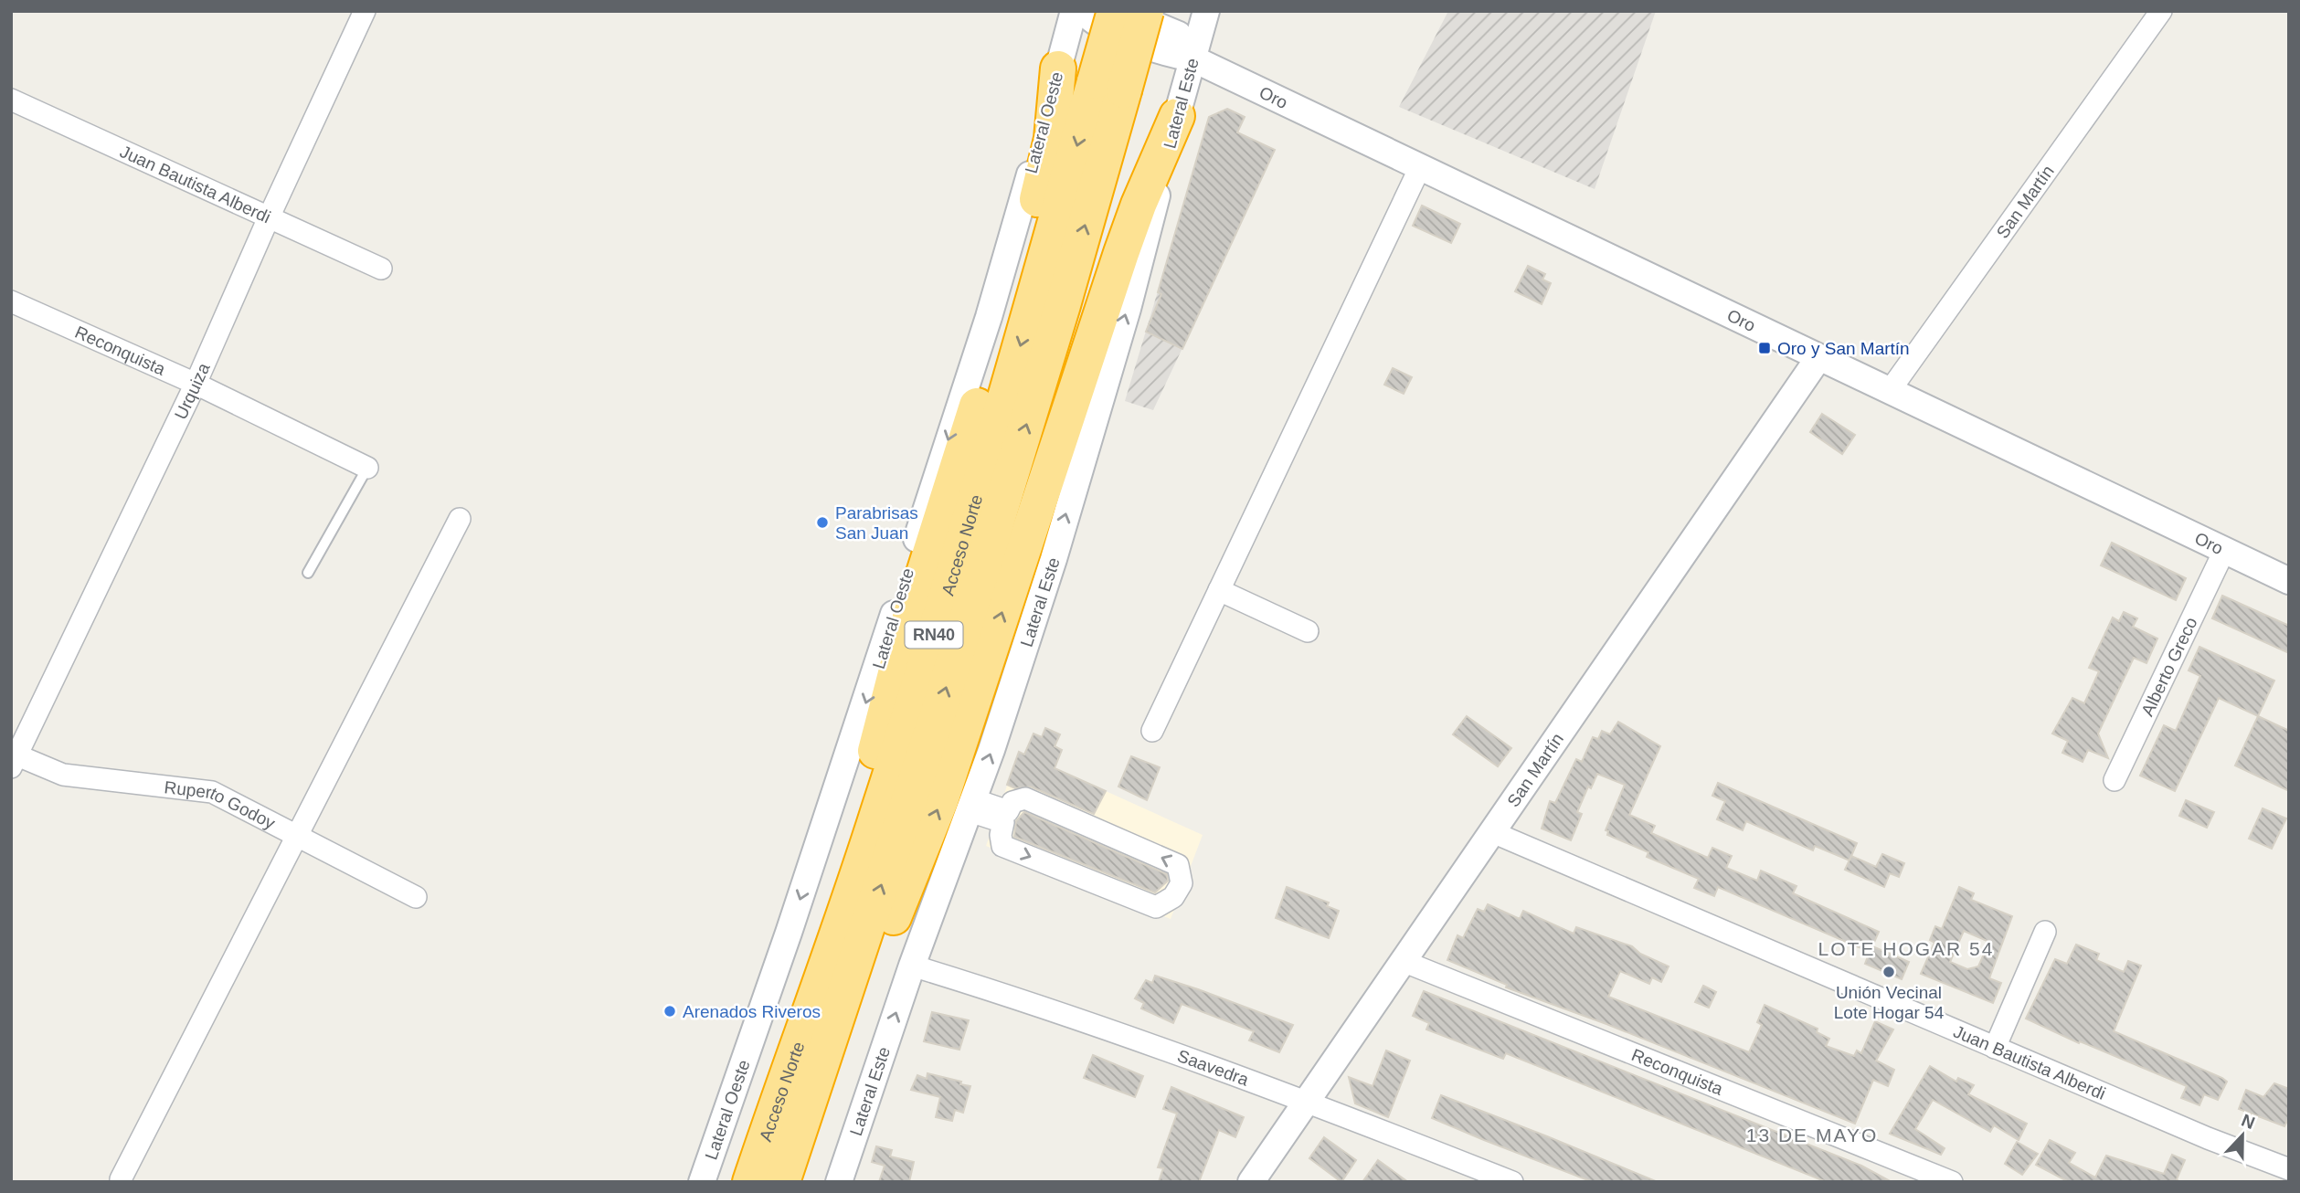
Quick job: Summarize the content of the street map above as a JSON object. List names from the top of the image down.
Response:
{
  "streets": {
    "highway": ["Acceso Norte", "RN40"],
    "street": [
      "Oro",
      "Lateral Este",
      "Lateral Oeste",
      "Juan Bautista Alberdi",
      "San Martín",
      "Reconquista",
      "Urquiza",
      "Alberto Greco",
      "Ruperto Godoy",
      "Saavedra"
    ]
  },
  "crossings": [
    ["Oro", "Lateral Este"],
    ["Oro", "San Martín"],
    ["Oro", "Alberto Greco"],
    ["Lateral Este", "Saavedra"],
    ["Juan Bautista Alberdi", "San Martín"],
    ["Juan Bautista Alberdi", "Urquiza"],
    ["San Martín", "Reconquista"],
    ["San Martín", "Saavedra"],
    ["Reconquista", "Urquiza"],
    ["Urquiza", "Ruperto Godoy"]
  ],
  "one_way": ["Lateral Oeste"],
  "districts": ["LOTE HOGAR 54", "13 DE MAYO"],
  "places": {
    "transit": ["Oro y San Martín"],
    "other": ["Parabrisas San Juan", "Unión Vecinal Lote Hogar 54", "Arenados Riveros"]
  },
  "north": "top"
}
